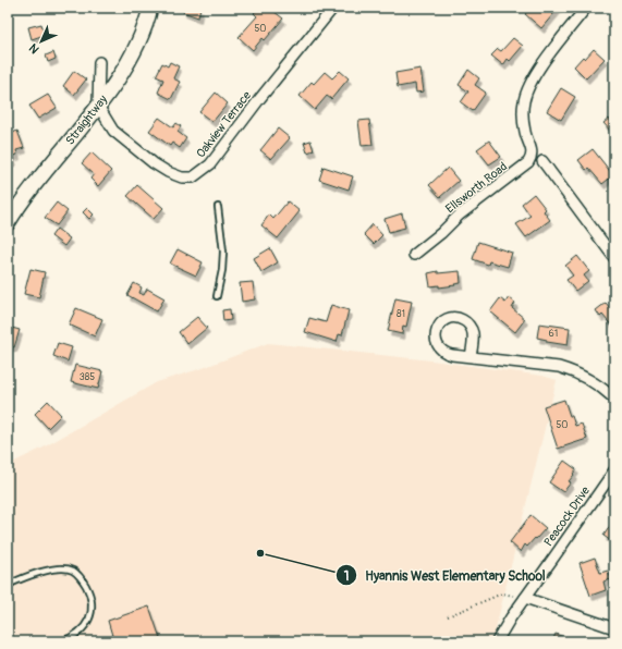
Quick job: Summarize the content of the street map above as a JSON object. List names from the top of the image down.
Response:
{
  "streets": {
    "street": [
      "Straightway",
      "Oakview Terrace",
      "Ellsworth Road",
      "Peacock Drive"
    ]
  },
  "crossings": [
    ["Straightway", "Oakview Terrace"]
  ],
  "places": ["Hyannis West Elementary School"],
  "house_numbers": [
    "50",
    "81",
    "61",
    "385",
    "50"
  ],
  "north": "bottom left"
}
